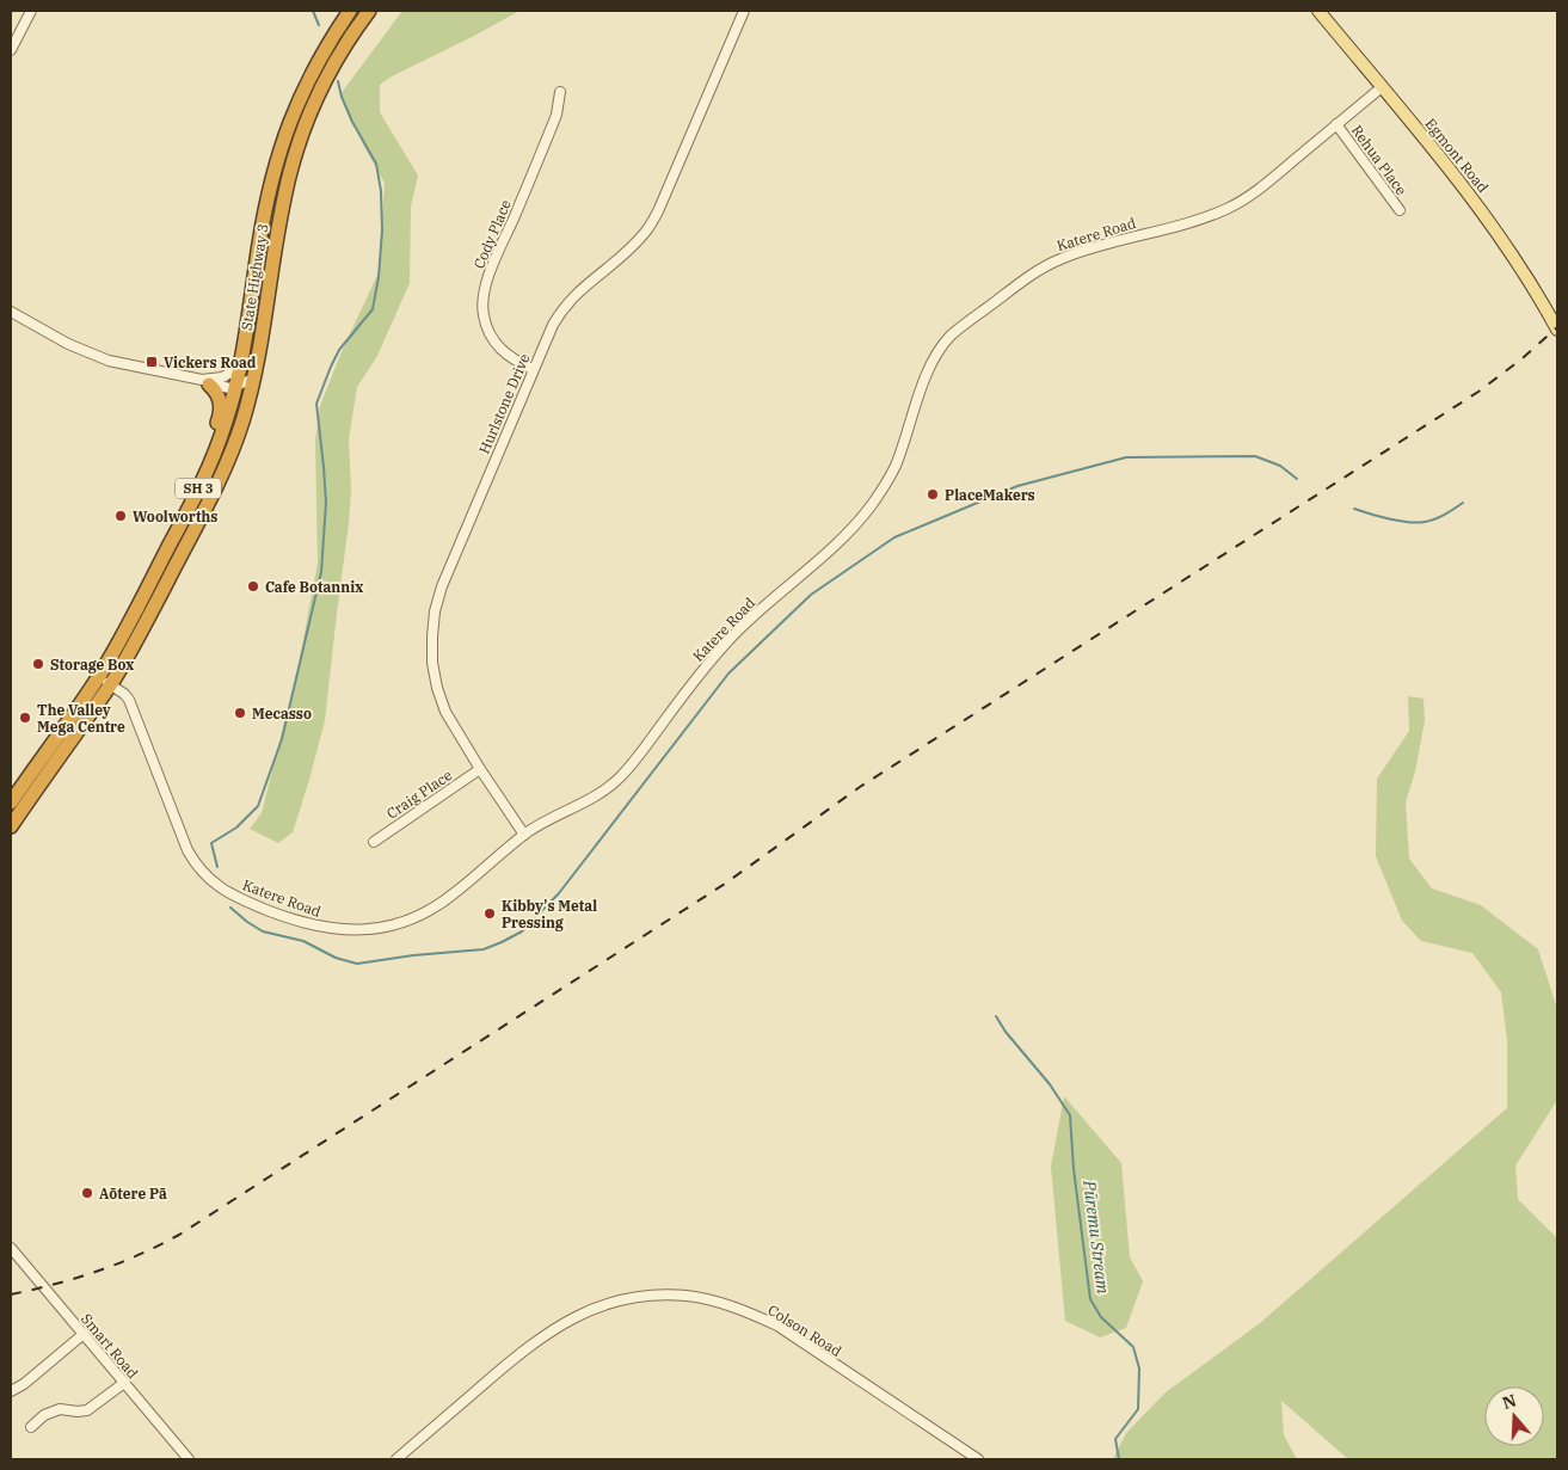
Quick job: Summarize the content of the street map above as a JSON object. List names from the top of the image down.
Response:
{
  "streets": {
    "highway": ["State Highway 3", "SH 3"],
    "main road": ["Egmont Road"],
    "street": [
      "Rehua Place",
      "Cody Place",
      "Katere Road",
      "Hurlstone Drive",
      "Craig Place",
      "Colson Road",
      "Smart Road"
    ]
  },
  "crossings": [
    ["Egmont Road", "Katere Road"],
    ["Rehua Place", "Katere Road"],
    ["Cody Place", "Hurlstone Drive"],
    ["Katere Road", "State Highway 3"],
    ["Katere Road", "Hurlstone Drive"],
    ["Hurlstone Drive", "Craig Place"]
  ],
  "water": ["Pūremu Stream"],
  "places": {
    "transit": ["Vickers Road"],
    "other": [
      "PlaceMakers",
      "Woolworths",
      "Cafe Botannix",
      "Storage Box",
      "Mecasso",
      "The Valley Mega Centre",
      "Kibby's Metal Pressing",
      "Aōtere Pā"
    ]
  },
  "north": "top"
}
